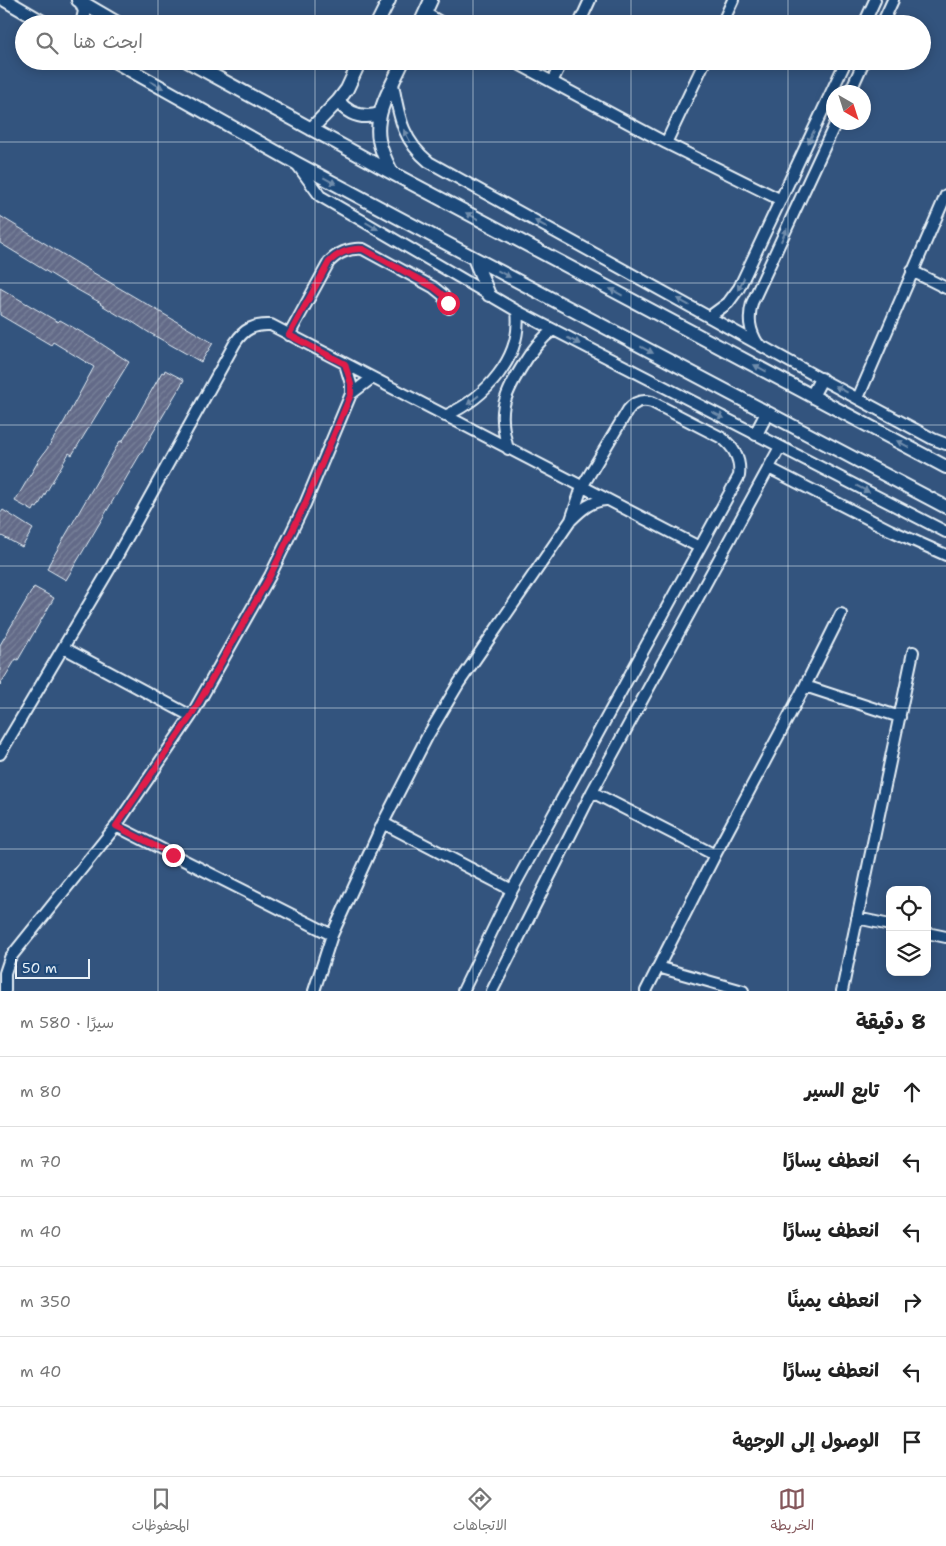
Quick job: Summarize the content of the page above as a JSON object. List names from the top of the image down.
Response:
{
  "scale_bar": "50 m",
  "north": "bottom right",
  "page": {
    "search": "ابحث هنا",
    "scale": "50 m",
    "heading": ["8 دقيقة", "سيرًا · 580 m"],
    "list": [
      ["تابع السير", "80 m"],
      ["انعطف يسارًا", "70 m"],
      ["انعطف يسارًا", "40 m"],
      ["انعطف يمينًا", "350 m"],
      ["انعطف يسارًا", "40 m"],
      "الوصول إلى الوجهة"
    ],
    "nav": ["الخريطة", "الاتجاهات", "المحفوظات"]
  }
}
